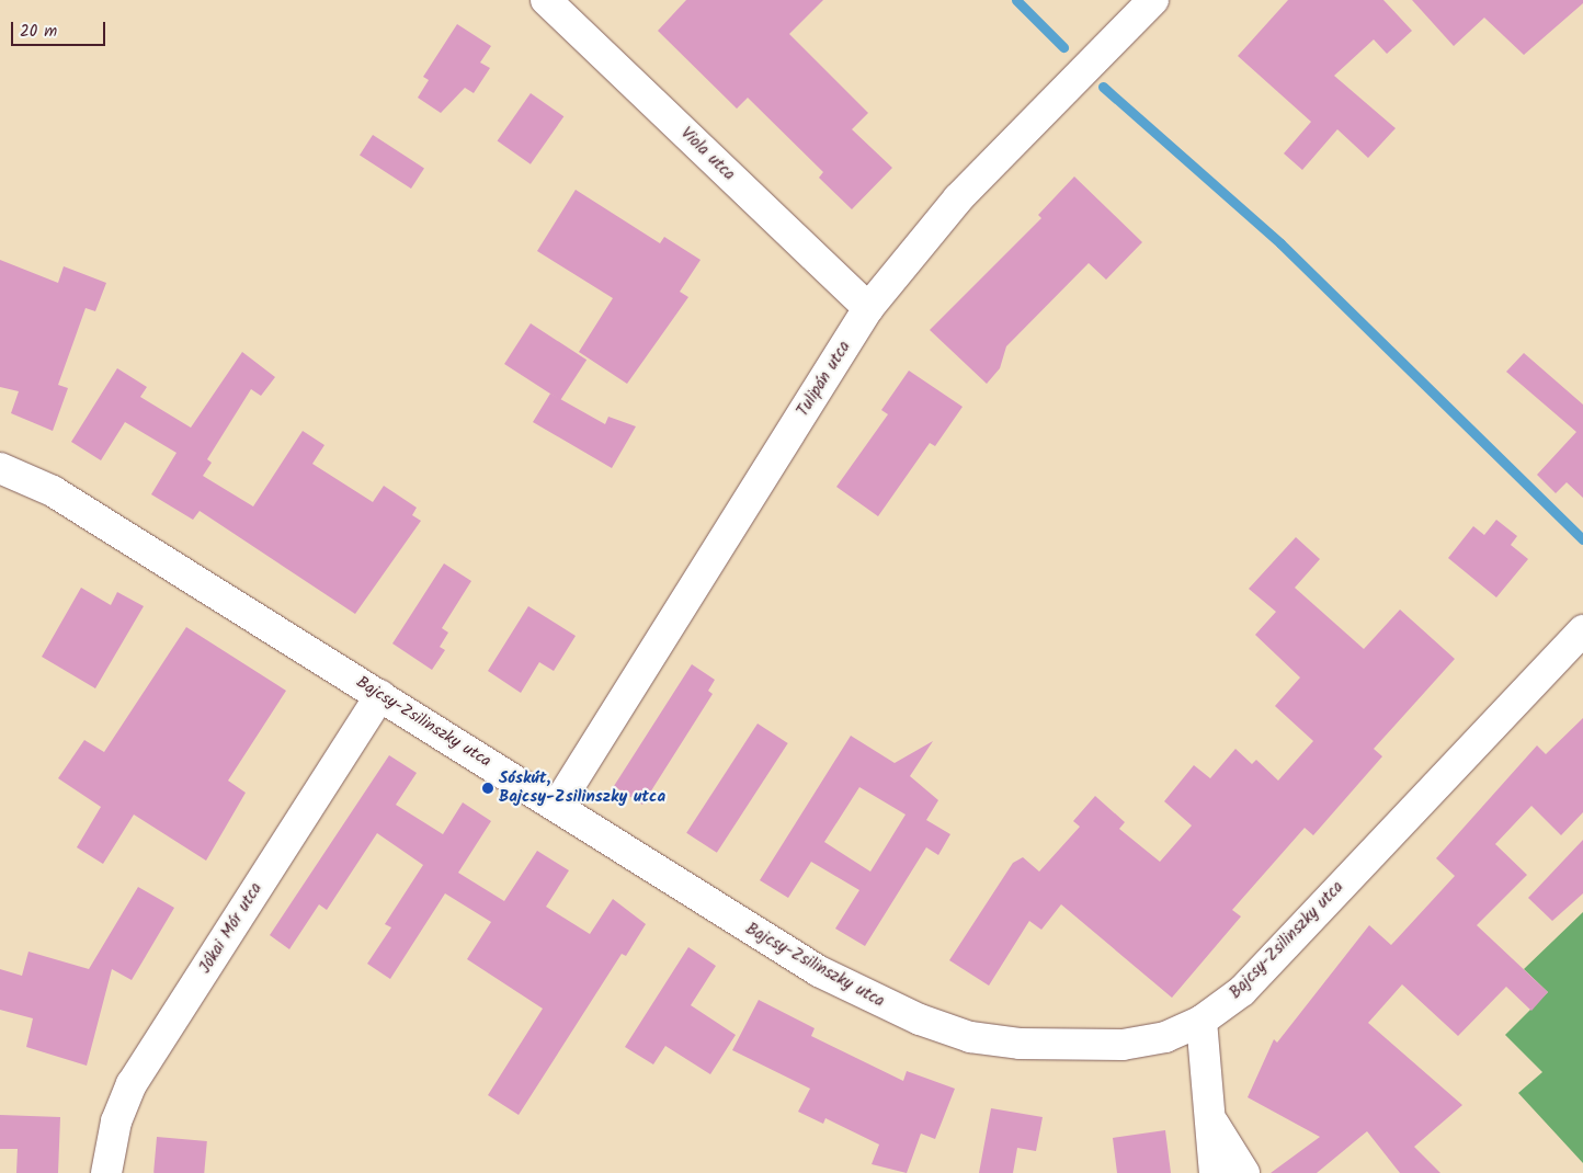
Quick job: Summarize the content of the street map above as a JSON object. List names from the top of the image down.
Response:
{
  "streets": {
    "street": [
      "Viola utca",
      "Tulipán utca",
      "Bajcsy-Zsilinszky utca",
      "Jókai Mór utca"
    ]
  },
  "crossings": [
    ["Viola utca", "Tulipán utca"],
    ["Tulipán utca", "Bajcsy-Zsilinszky utca"],
    ["Bajcsy-Zsilinszky utca", "Jókai Mór utca"]
  ],
  "places": ["Sóskút, Bajcsy-Zsilinszky utca"],
  "scale_bar": "20 m"
}
